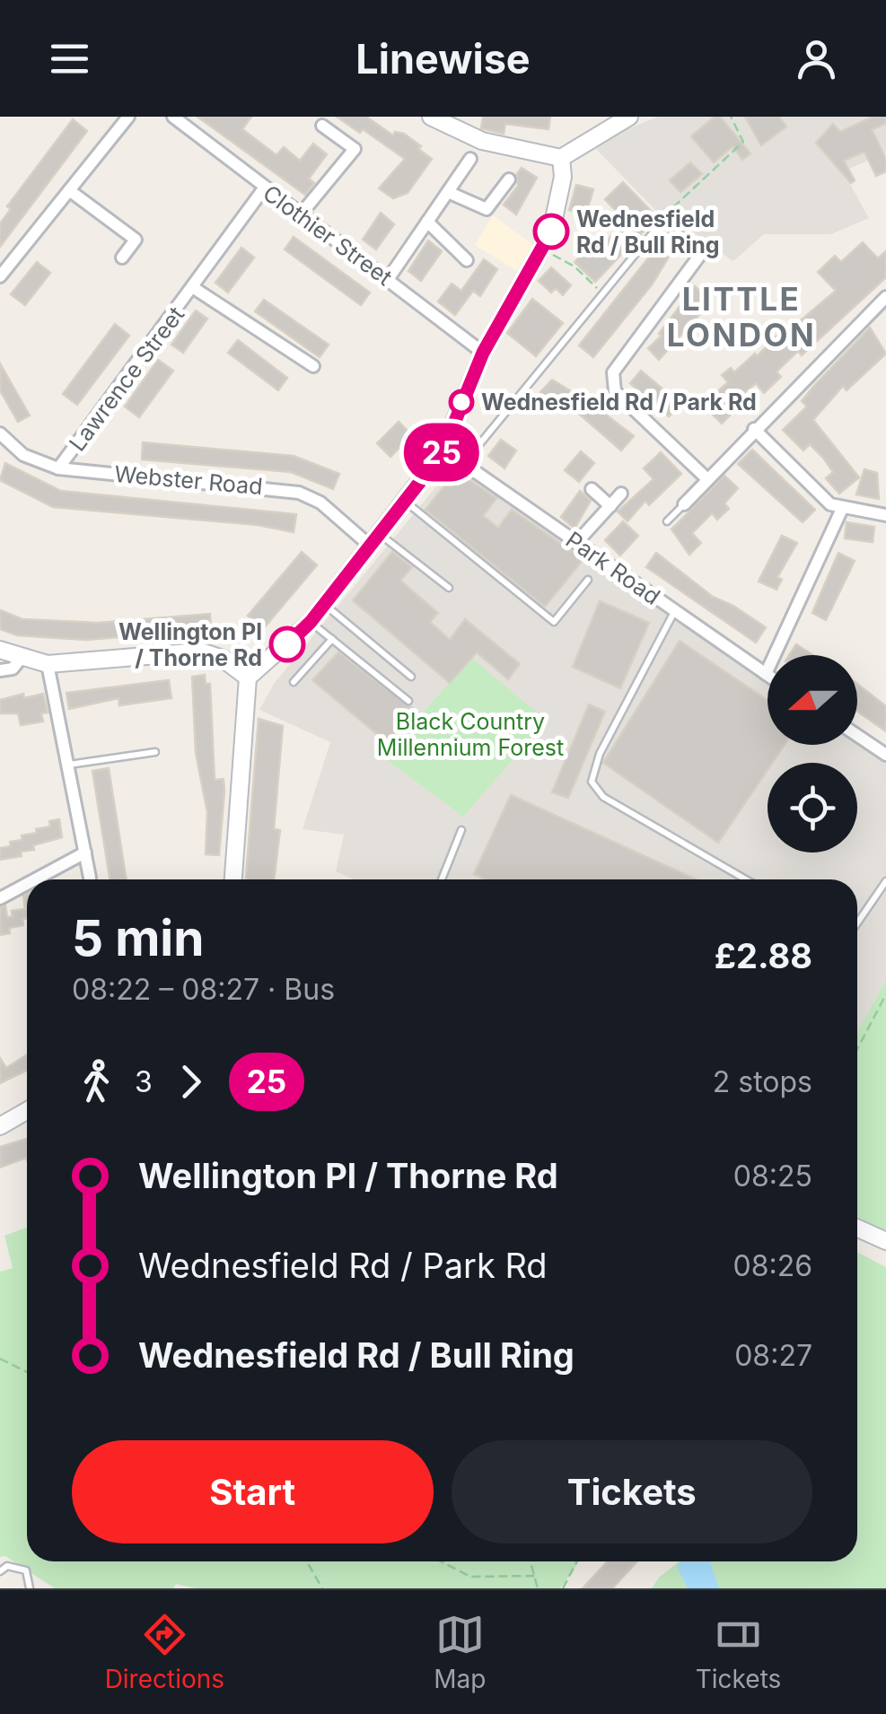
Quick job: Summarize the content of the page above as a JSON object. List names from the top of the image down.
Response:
{
  "streets": {
    "street": [
      "Clothier Street",
      "Lawrence Street",
      "Webster Road",
      "Park Road"
    ]
  },
  "crossings": [
    ["Clothier Street", "Lawrence Street"],
    ["Lawrence Street", "Webster Road"]
  ],
  "districts": ["LITTLE LONDON"],
  "parks": ["Black Country Millennium Forest"],
  "places": ["Wednesfield Rd / Bull Ring", "Wednesfield Rd / Park Rd", "Wellington Pl / Thorne Rd"],
  "lines": ["bus line 25"],
  "north": "left",
  "page": {
    "header": "Linewise",
    "on_map": "25",
    "heading": ["5 min", "08:22 – 08:27 · Bus", "£2.88"],
    "legs": ["3", "25", "2 stops"],
    "list": [
      {
        "name": "Wellington Pl / Thorne Rd",
        "value": "08:25"
      },
      {
        "name": "Wednesfield Rd / Park Rd",
        "value": "08:26"
      },
      {
        "name": "Wednesfield Rd / Bull Ring",
        "value": "08:27"
      }
    ],
    "buttons": ["Start", "Tickets"],
    "tabs": ["Directions", "Map", "Tickets"]
  }
}
